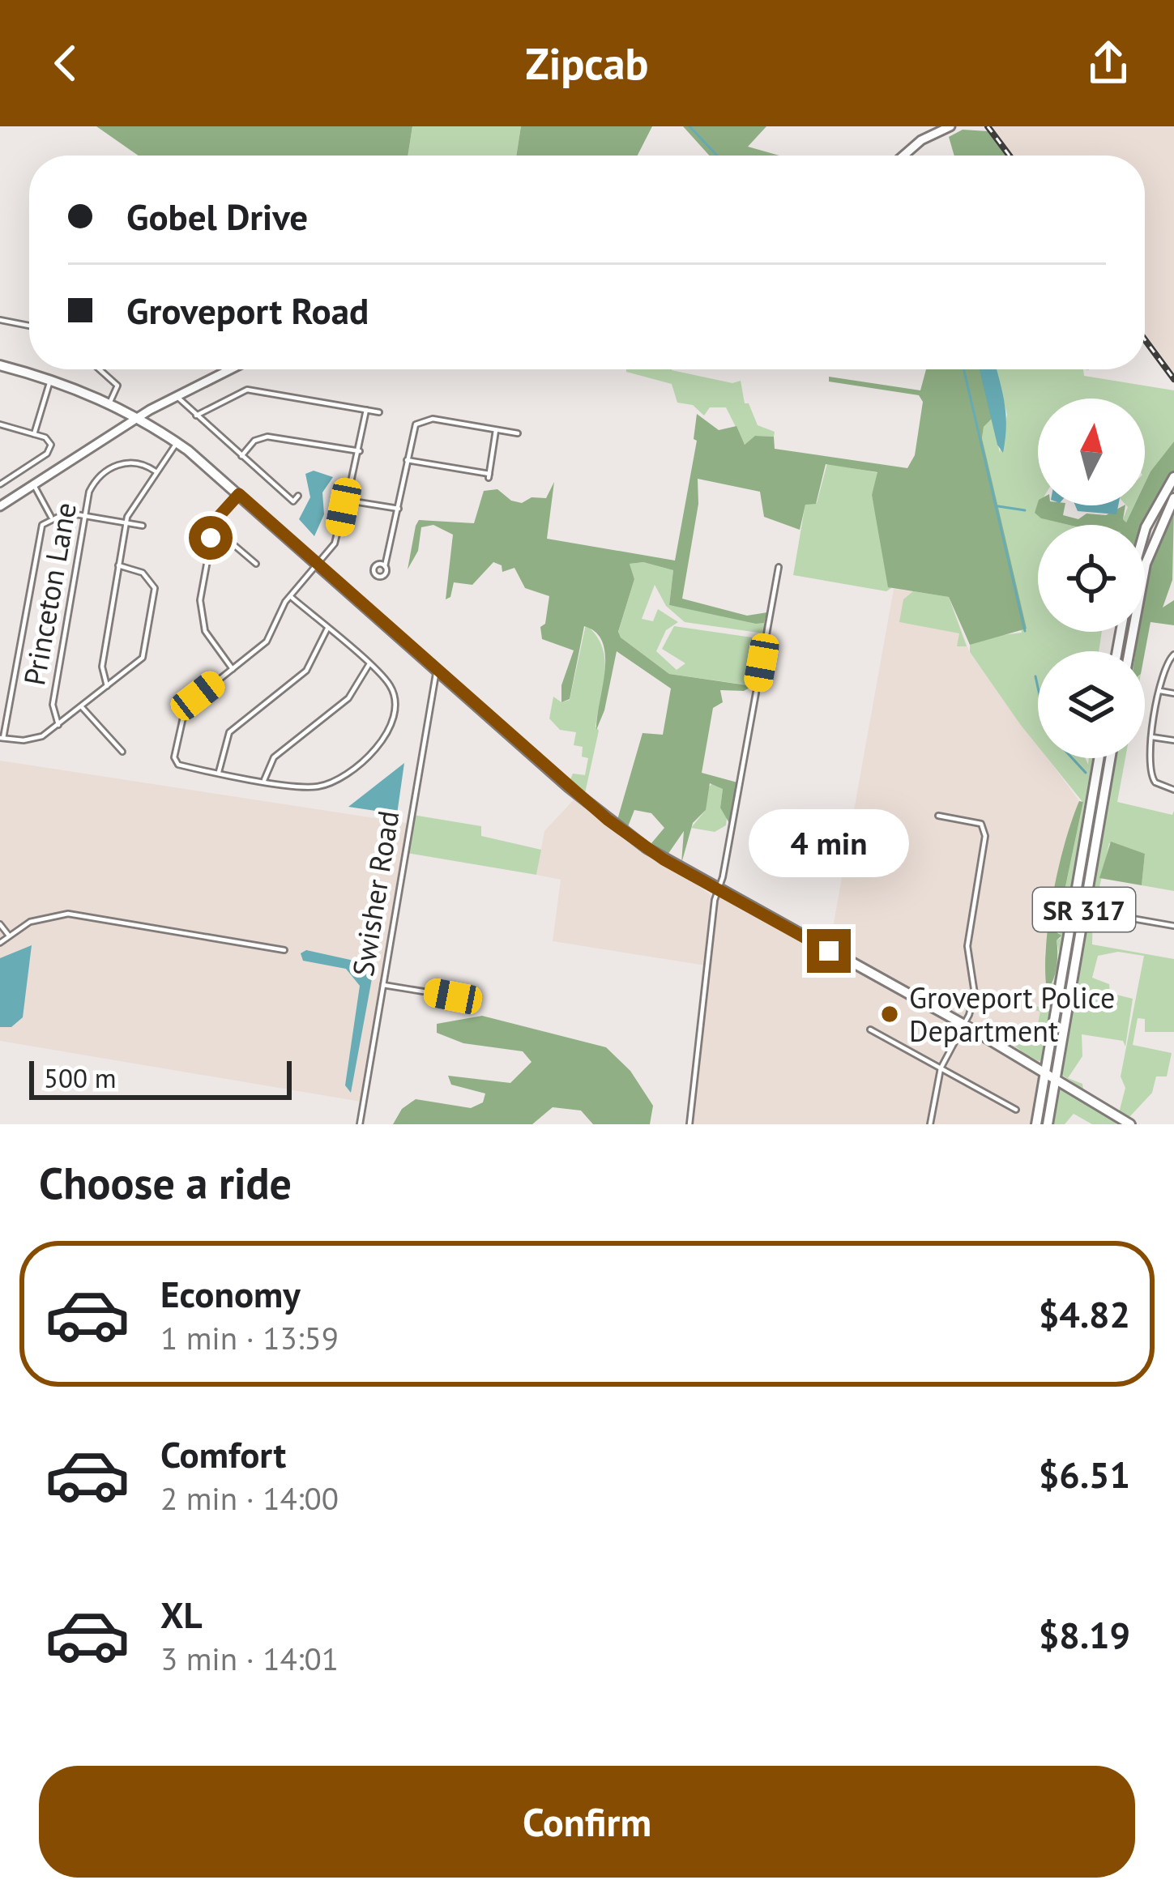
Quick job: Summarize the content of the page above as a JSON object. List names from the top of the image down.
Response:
{
  "streets": {
    "main road": ["SR 317"],
    "street": ["Princeton Lane", "Swisher Road"]
  },
  "places": ["Groveport Police Department"],
  "scale_bar": "500 m",
  "north": "top",
  "page": {
    "header": "Zipcab",
    "banner": ["Gobel Drive", "Groveport Road"],
    "bubble": "4 min",
    "scale": "500 m",
    "heading": "Choose a ride",
    "list": [
      {
        "name": "Economy",
        "note": "1 min · 13:59",
        "value": "$4.82"
      },
      {
        "name": "Comfort",
        "note": "2 min · 14:00",
        "value": "$6.51"
      },
      {
        "name": "XL",
        "note": "3 min · 14:01",
        "value": "$8.19"
      }
    ],
    "buttons": "Confirm"
  }
}
